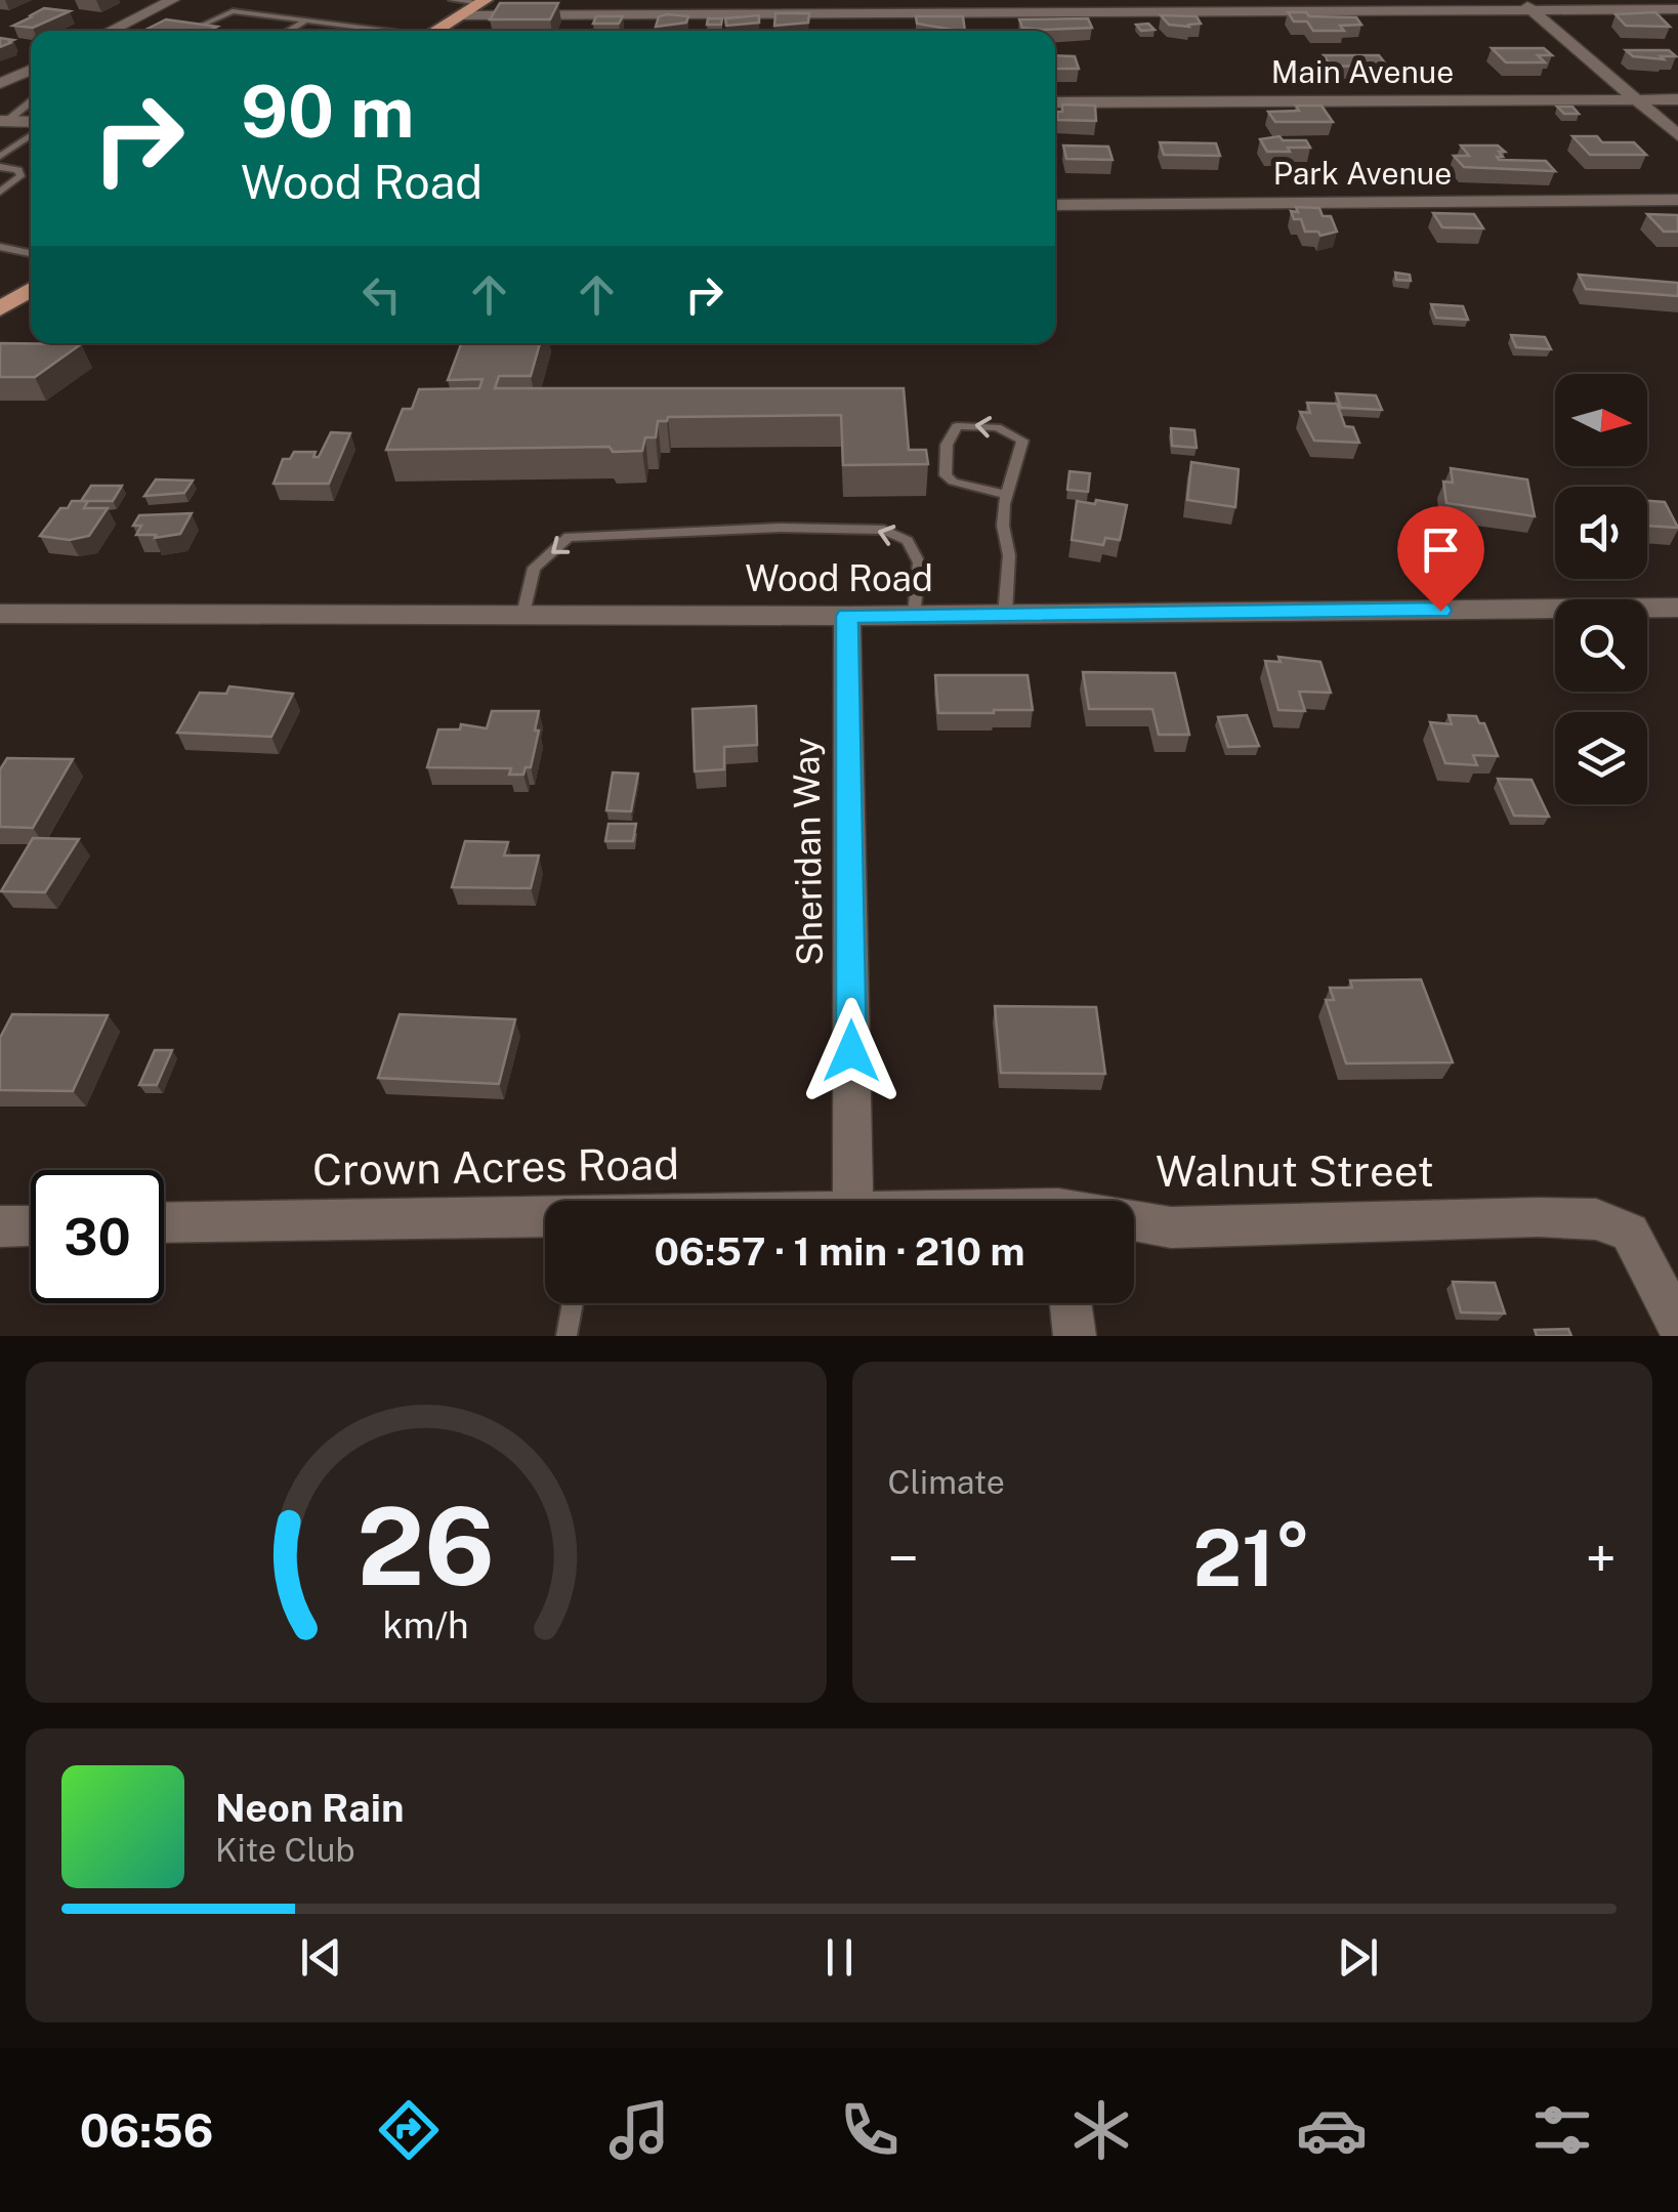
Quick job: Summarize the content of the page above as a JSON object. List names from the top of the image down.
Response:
{
  "streets": {
    "street": [
      "Main Avenue",
      "Park Avenue",
      "Wood Road",
      "Sheridan Way",
      "Crown Acres Road",
      "Walnut Street"
    ]
  },
  "crossings": [
    ["Wood Road", "Sheridan Way"]
  ],
  "north": "right",
  "page": {
    "turn": ["90 m", "Wood Road"],
    "limit": "30",
    "trip": "06:57 · 1 min · 210 m",
    "tile": "Climate",
    "heat": ["−", "21°", "+"],
    "song": ["Neon Rain", "Kite Club"],
    "tabs": "06:56",
    "gauge": ["26", "km/h"]
  }
}
